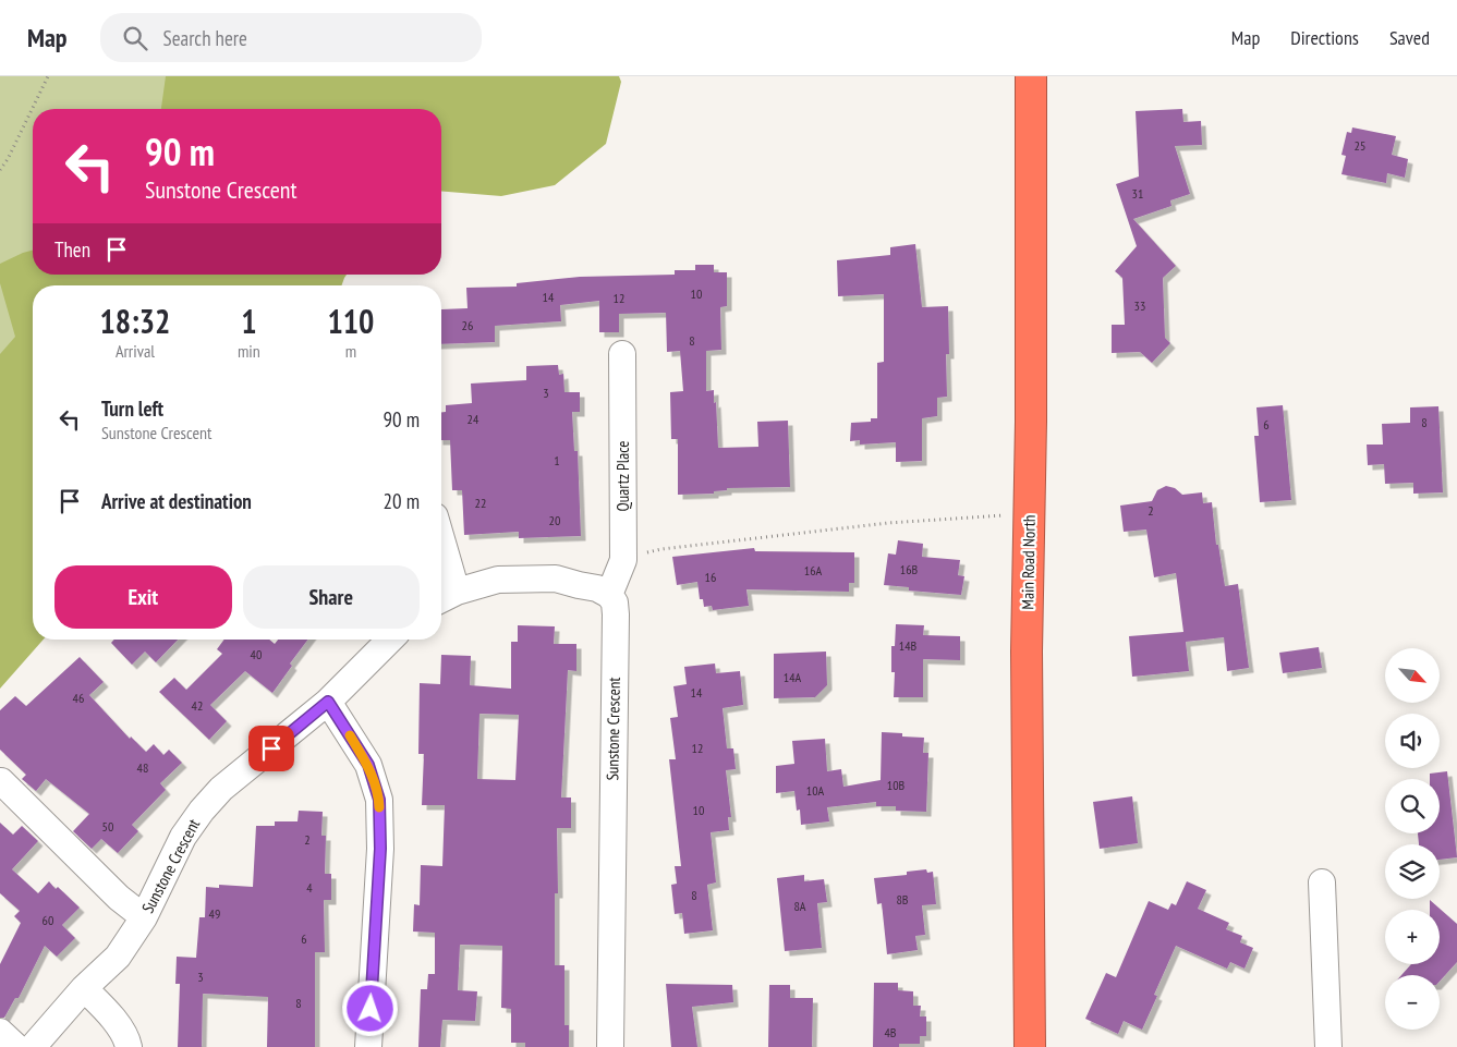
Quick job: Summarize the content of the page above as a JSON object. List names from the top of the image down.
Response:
{
  "streets": {
    "highway": ["Main Road North"],
    "street": ["Quartz Place", "Sunstone Crescent"]
  },
  "crossings": [
    ["Quartz Place", "Sunstone Crescent"]
  ],
  "house_numbers": [
    "25",
    "31",
    "10",
    "14",
    "12",
    "33",
    "26",
    "8",
    "3",
    "24",
    "8",
    "6",
    "1",
    "22",
    "2",
    "20",
    "16B",
    "16A",
    "16",
    "14B",
    "40",
    "14A",
    "14",
    "46",
    "42",
    "12",
    "48",
    "10B",
    "10A",
    "10",
    "50",
    "2",
    "4",
    "8",
    "8B",
    "8A",
    "49",
    "60",
    "6",
    "3",
    "8",
    "4B"
  ],
  "north": "bottom right",
  "page": {
    "header": "Map",
    "search": "Search here",
    "nav": ["Map", "Directions", "Saved"],
    "turn": ["90 m", "Sunstone Crescent"],
    "then": "Then",
    "eta": [
      "18:32",
      "Arrival",
      "1",
      "min",
      "110",
      "m"
    ],
    "list": [
      {
        "name": "Turn left",
        "note": "Sunstone Crescent",
        "value": "90 m"
      },
      {
        "name": "Arrive at destination",
        "value": "20 m"
      }
    ],
    "buttons": ["Exit", "Share"],
    "map_buttons": ["+", "−"]
  }
}
